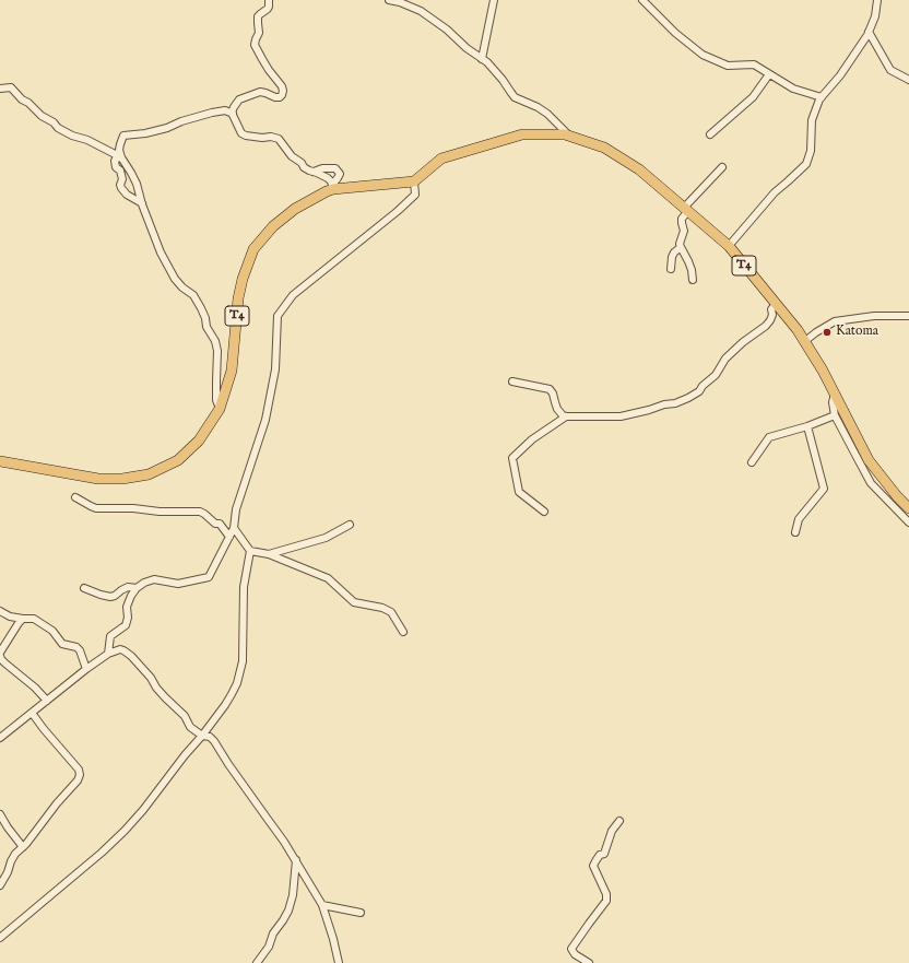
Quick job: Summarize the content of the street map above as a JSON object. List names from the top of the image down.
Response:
{
  "streets": {
    "highway": ["T4"]
  },
  "places": ["Katoma"]
}
